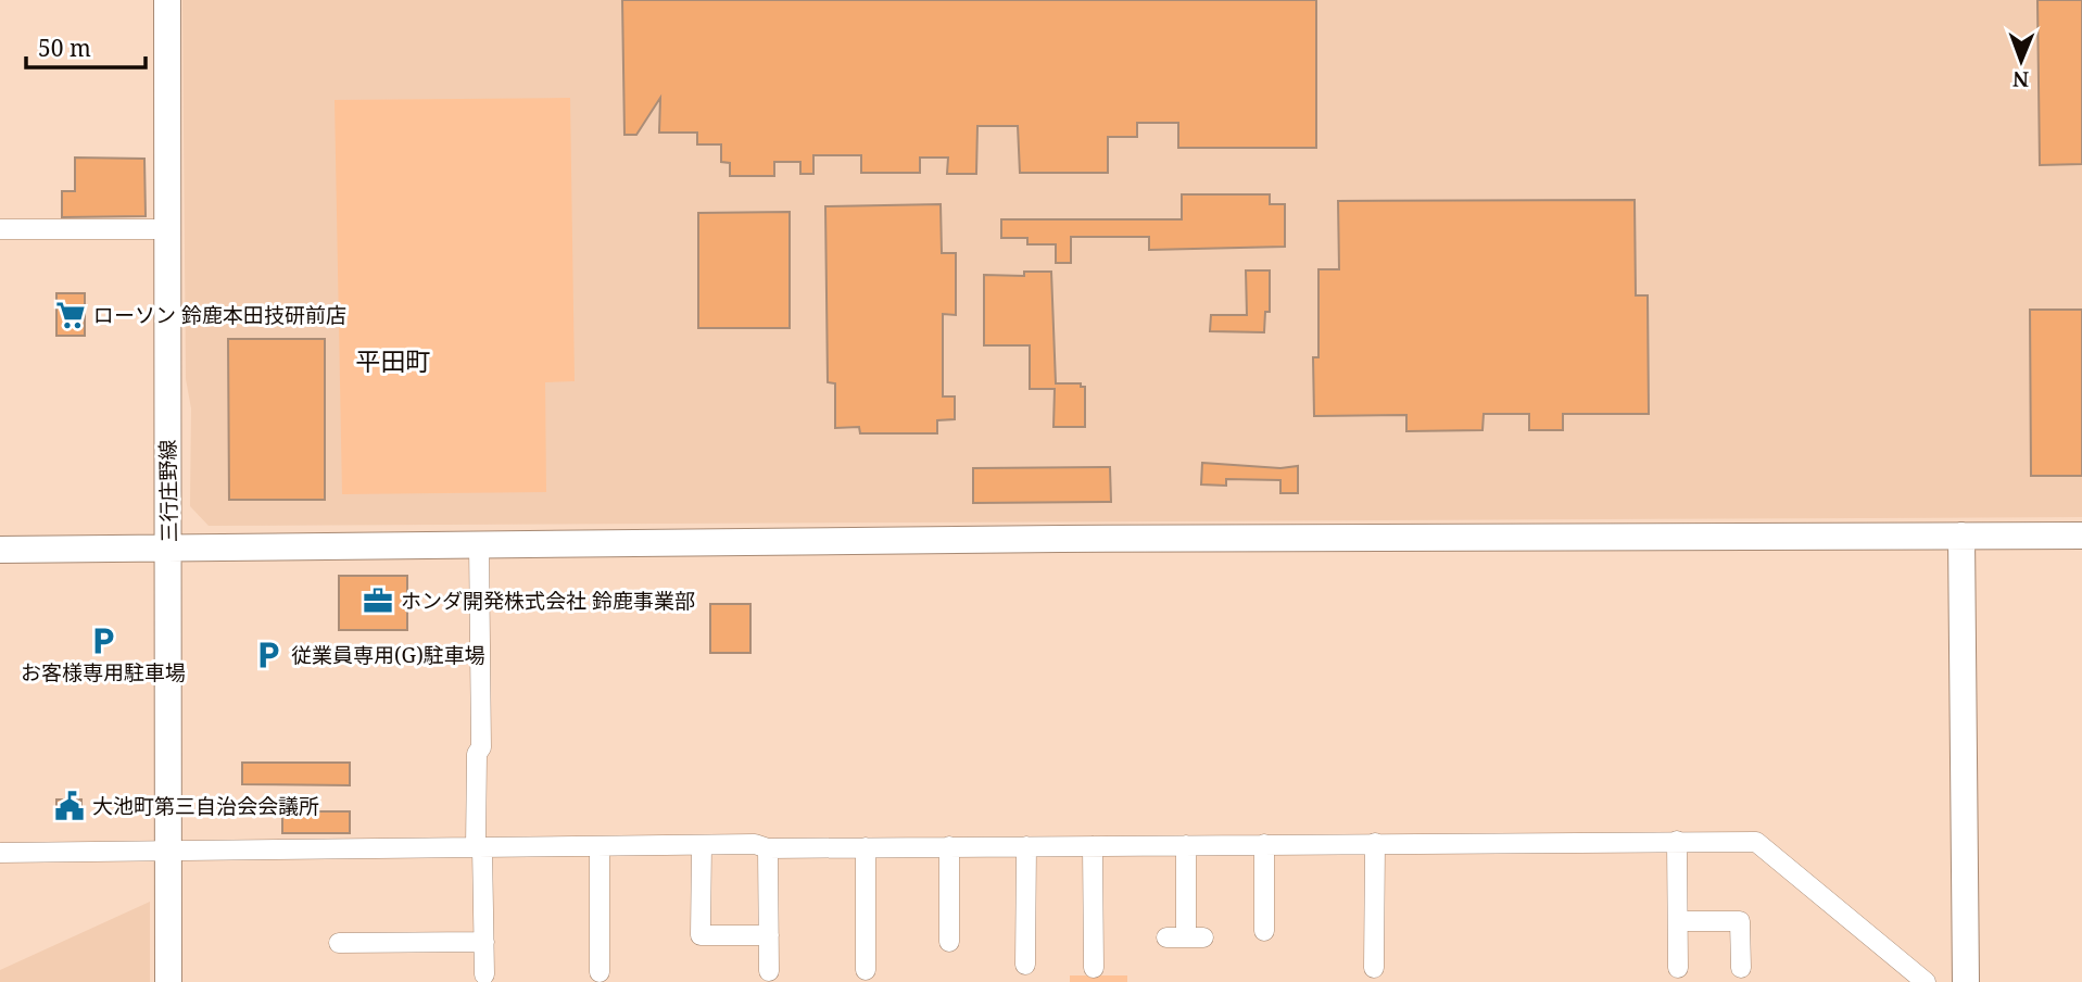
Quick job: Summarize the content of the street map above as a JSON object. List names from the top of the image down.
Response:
{
  "streets": {
    "street": ["三行庄野線"]
  },
  "districts": ["平田町"],
  "places": {
    "supermarket": ["ローソン 鈴鹿本田技研前店"],
    "office": ["ホンダ開発株式会社 鈴鹿事業部"],
    "parking": ["お客様専用駐車場", "従業員専用(G)駐車場"],
    "public building": ["大池町第三自治会会議所"]
  },
  "scale_bar": "50 m",
  "north": "bottom"
}
